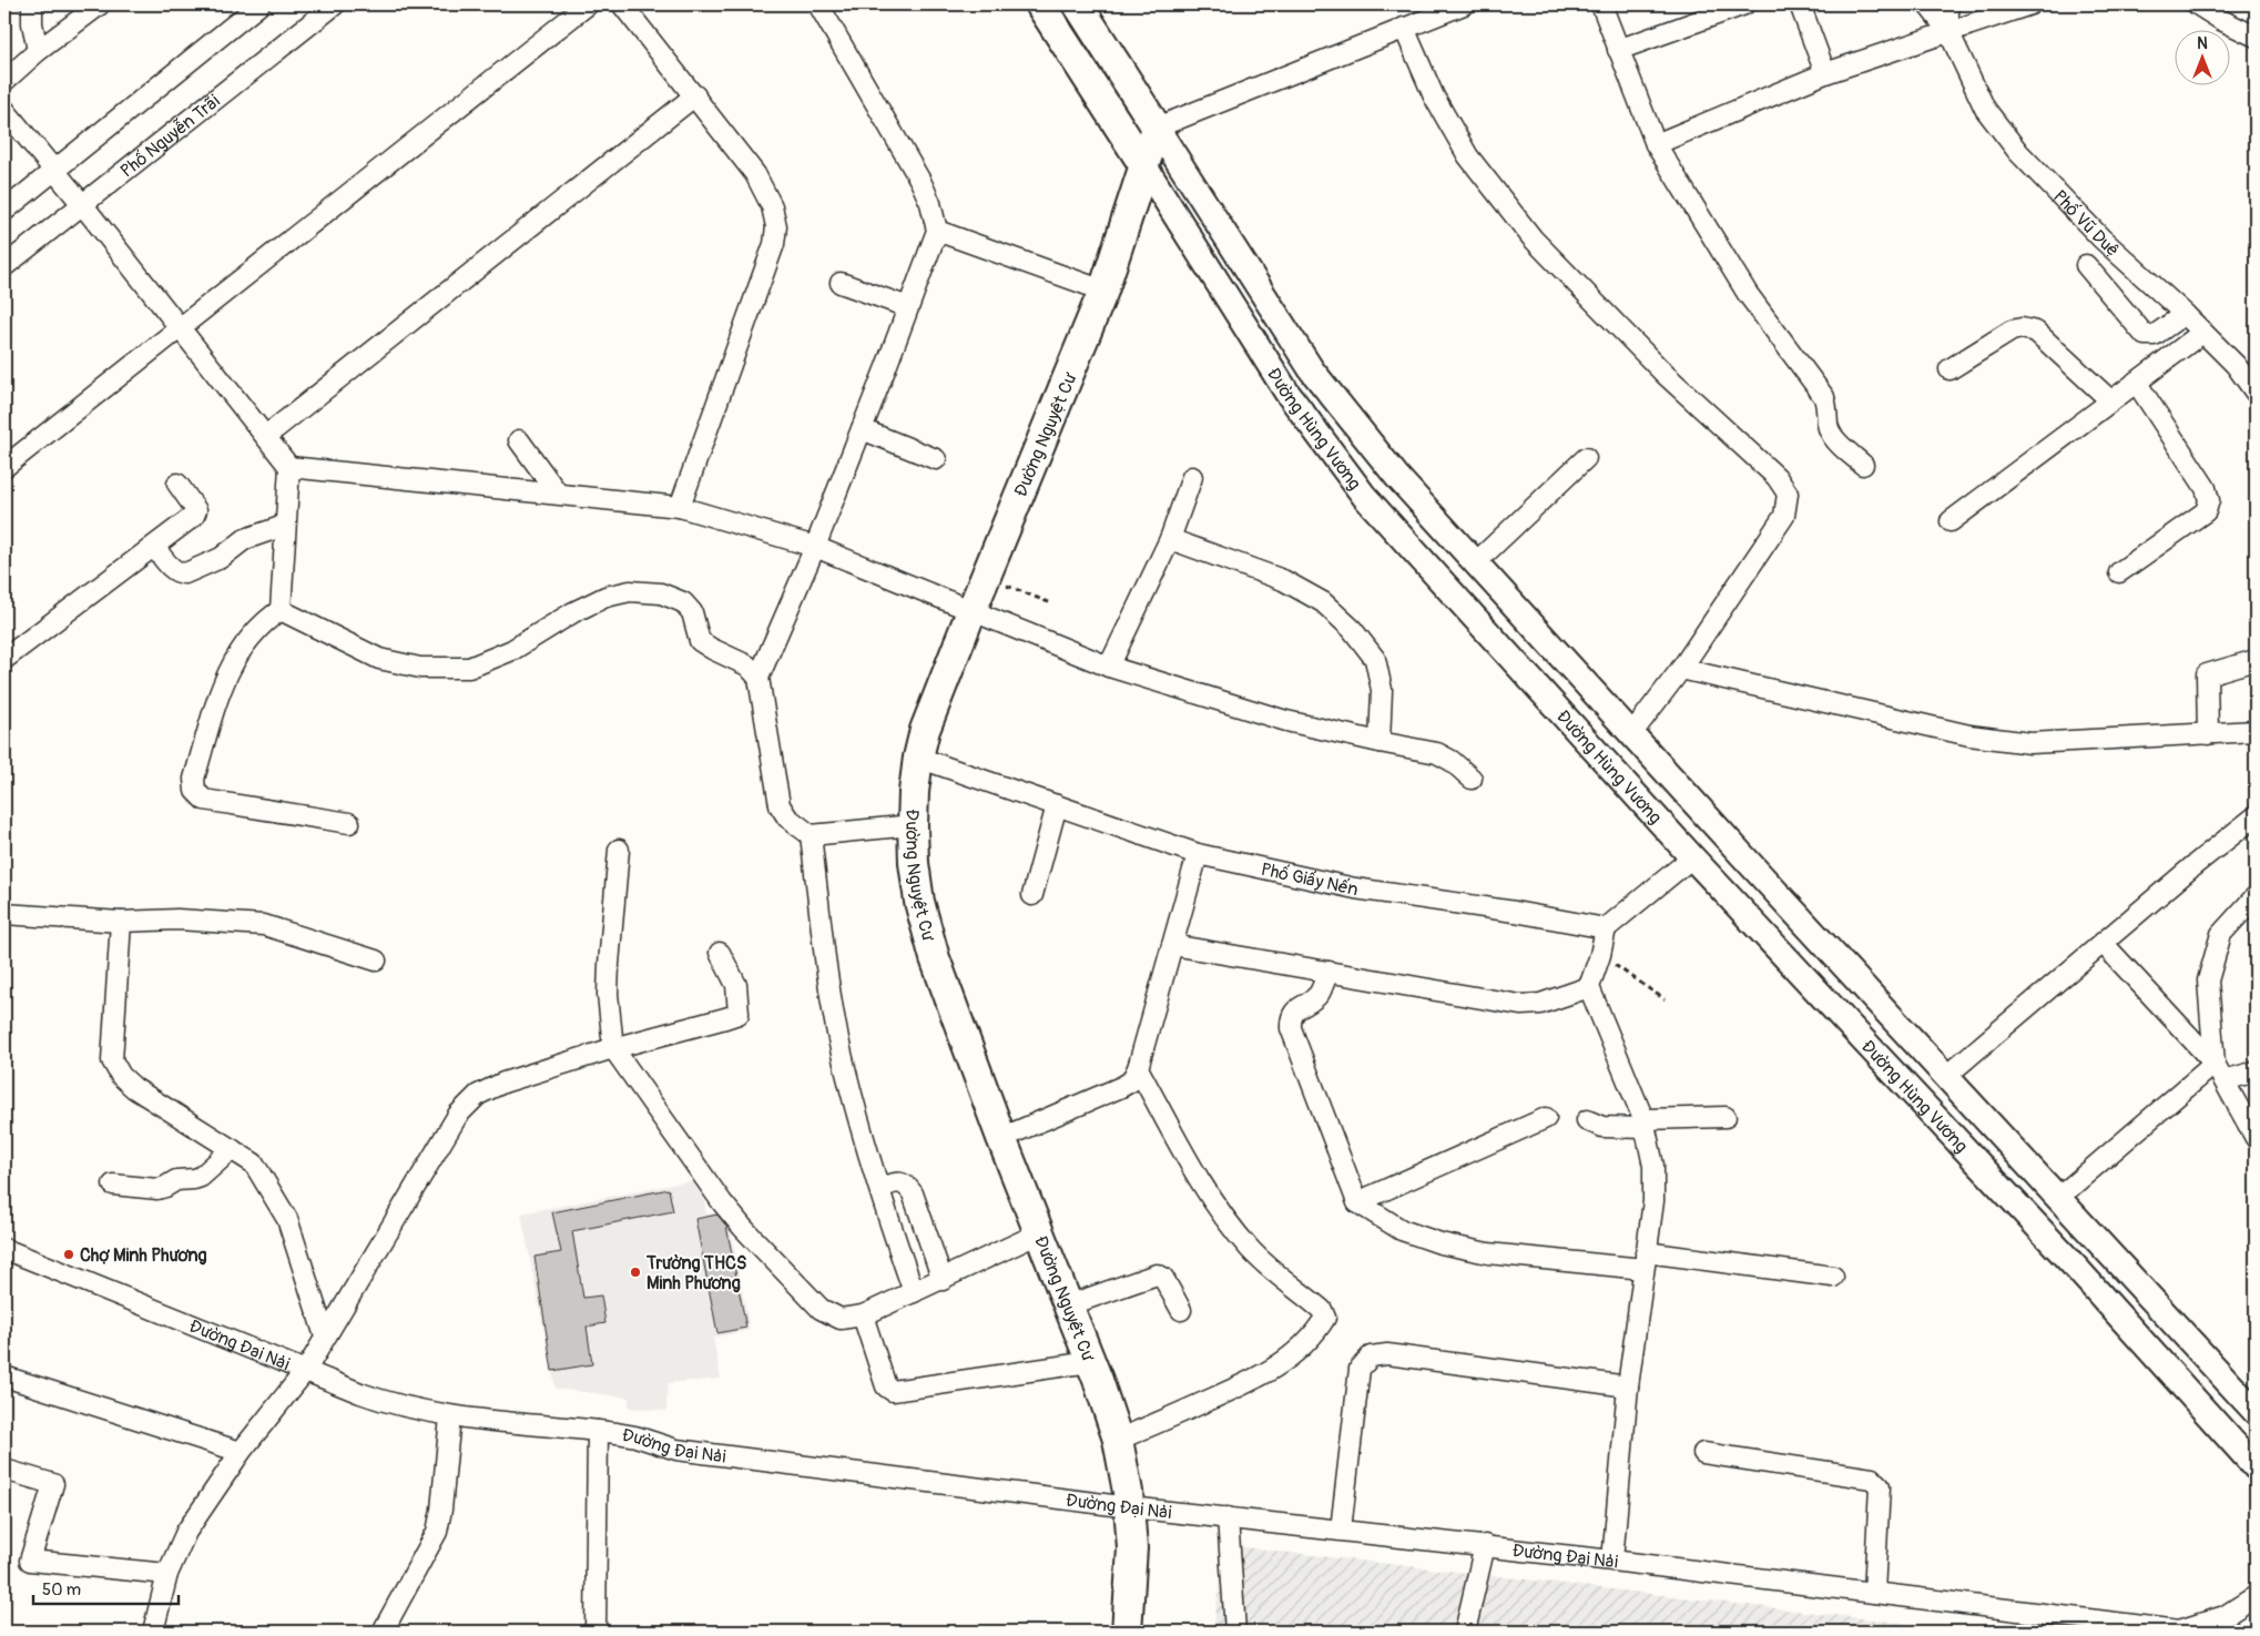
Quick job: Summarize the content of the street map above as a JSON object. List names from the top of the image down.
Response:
{
  "streets": {
    "highway": ["Đường Hùng Vương", "Đường Nguyệt Cư"],
    "street": [
      "Phố Nguyễn Trãi",
      "Phố Vũ Duệ",
      "Phố Giấy Nến",
      "Đường Đại Nải"
    ]
  },
  "crossings": [
    ["Đường Hùng Vương", "Đường Nguyệt Cư"],
    ["Đường Nguyệt Cư", "Phố Giấy Nến"],
    ["Đường Nguyệt Cư", "Đường Đại Nải"]
  ],
  "places": ["Chợ Minh Phương", "Trường THCS Minh Phương"],
  "scale_bar": "50 m",
  "north": "top"
}
